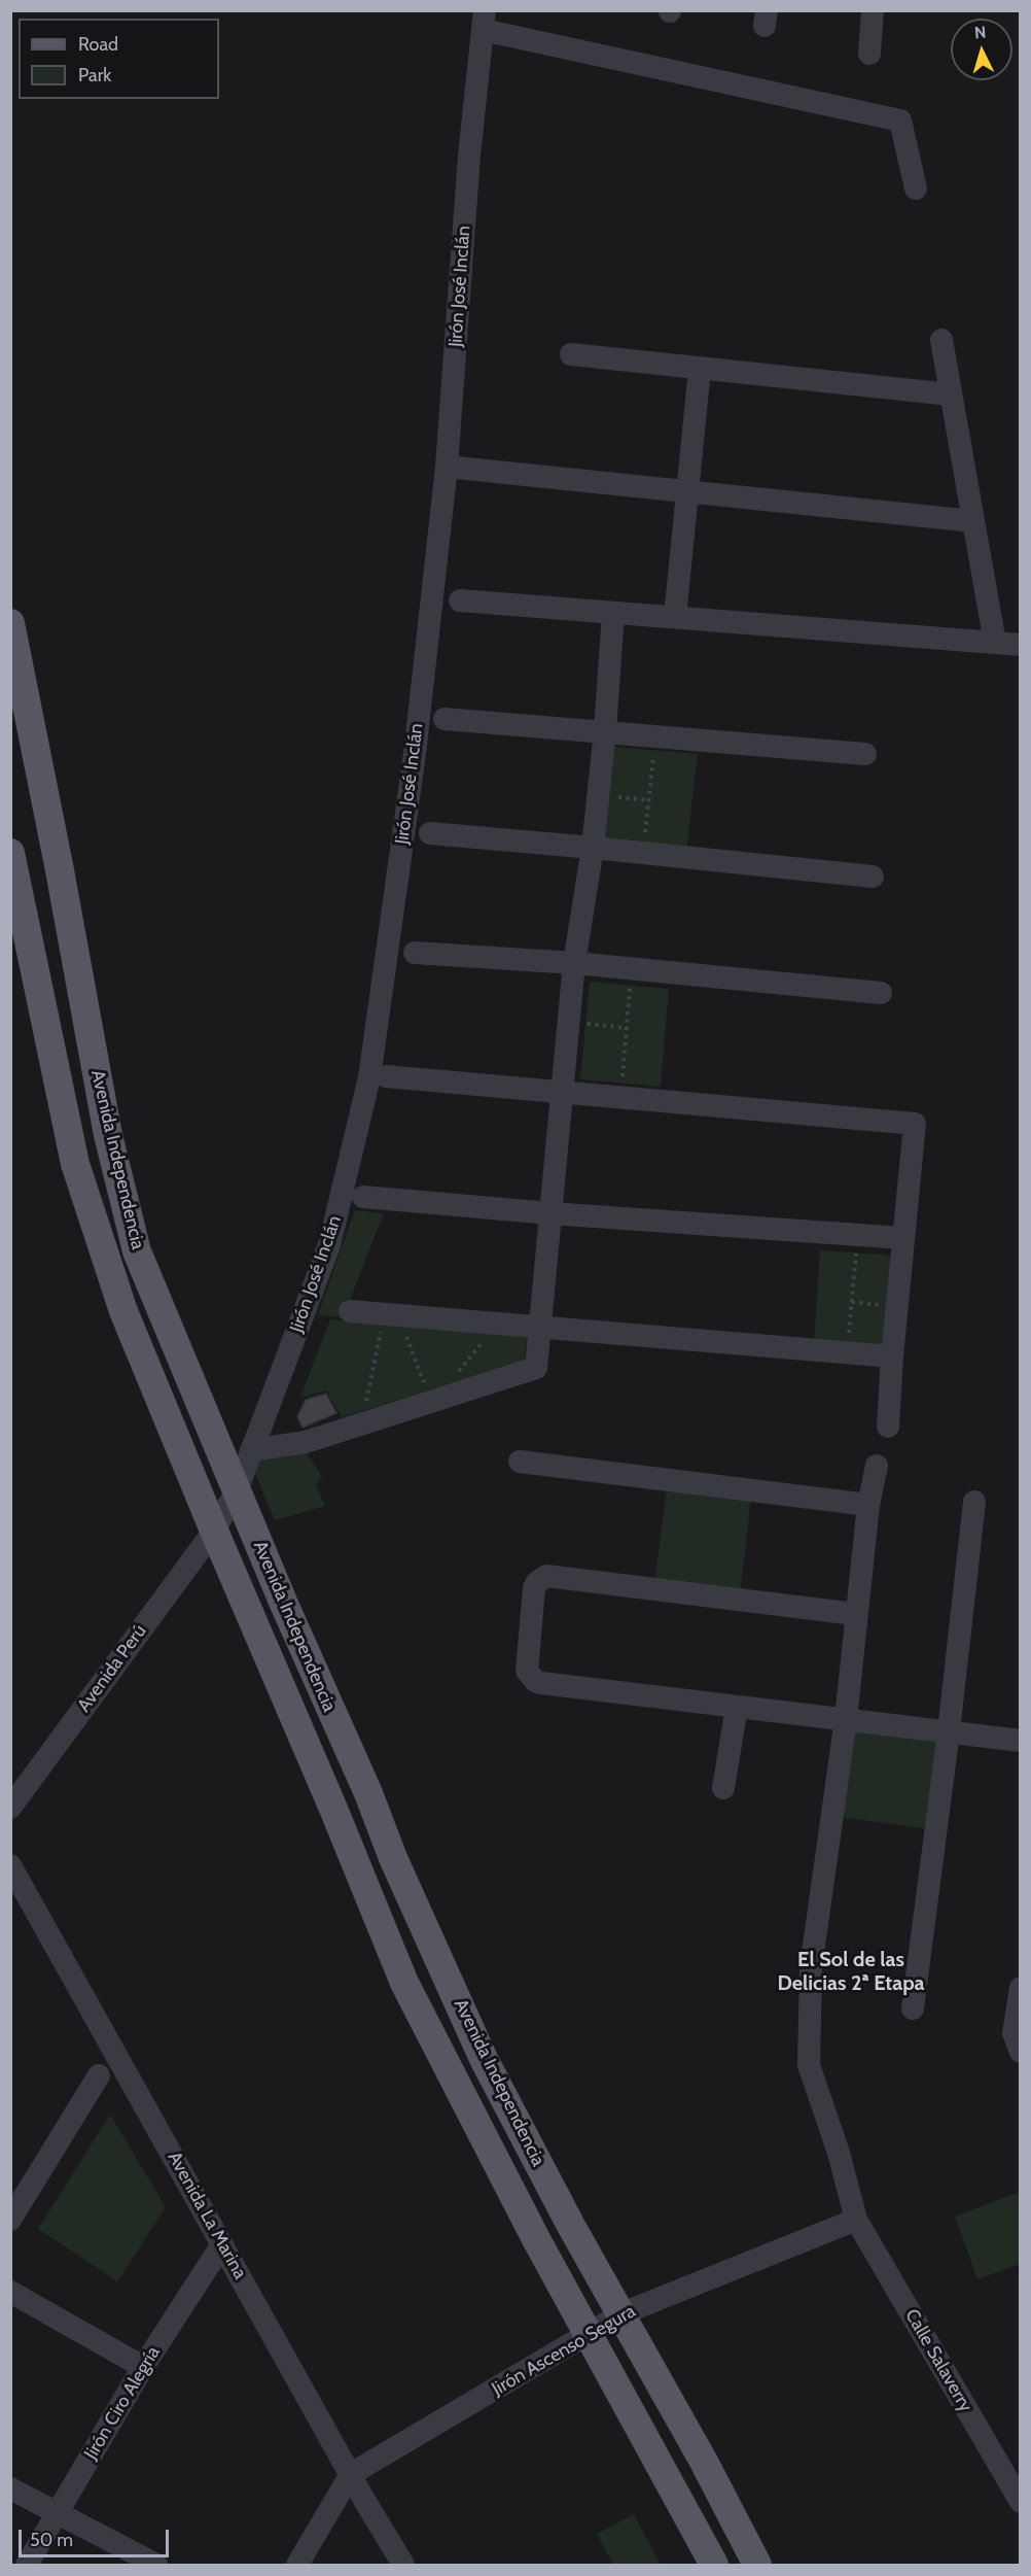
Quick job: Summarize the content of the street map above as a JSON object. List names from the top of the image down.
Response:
{
  "streets": {
    "main road": ["Avenida Independencia"],
    "street": [
      "Jirón José Inclán",
      "Avenida Perú",
      "Avenida La Marina",
      "Jirón Ascenso Segura",
      "Calle Salaverry",
      "Jirón Ciro Alegría"
    ]
  },
  "crossings": [
    ["Jirón José Inclán", "Avenida Independencia"],
    ["Jirón José Inclán", "Avenida Perú"],
    ["Avenida Independencia", "Avenida Perú"],
    ["Avenida Independencia", "Jirón Ascenso Segura"],
    ["Avenida La Marina", "Jirón Ascenso Segura"],
    ["Avenida La Marina", "Jirón Ciro Alegría"],
    ["Jirón Ascenso Segura", "Calle Salaverry"]
  ],
  "districts": ["El Sol de las Delicias 2ª Etapa"],
  "legend": ["Road", "Park"],
  "scale_bar": "50 m",
  "north": "top"
}
